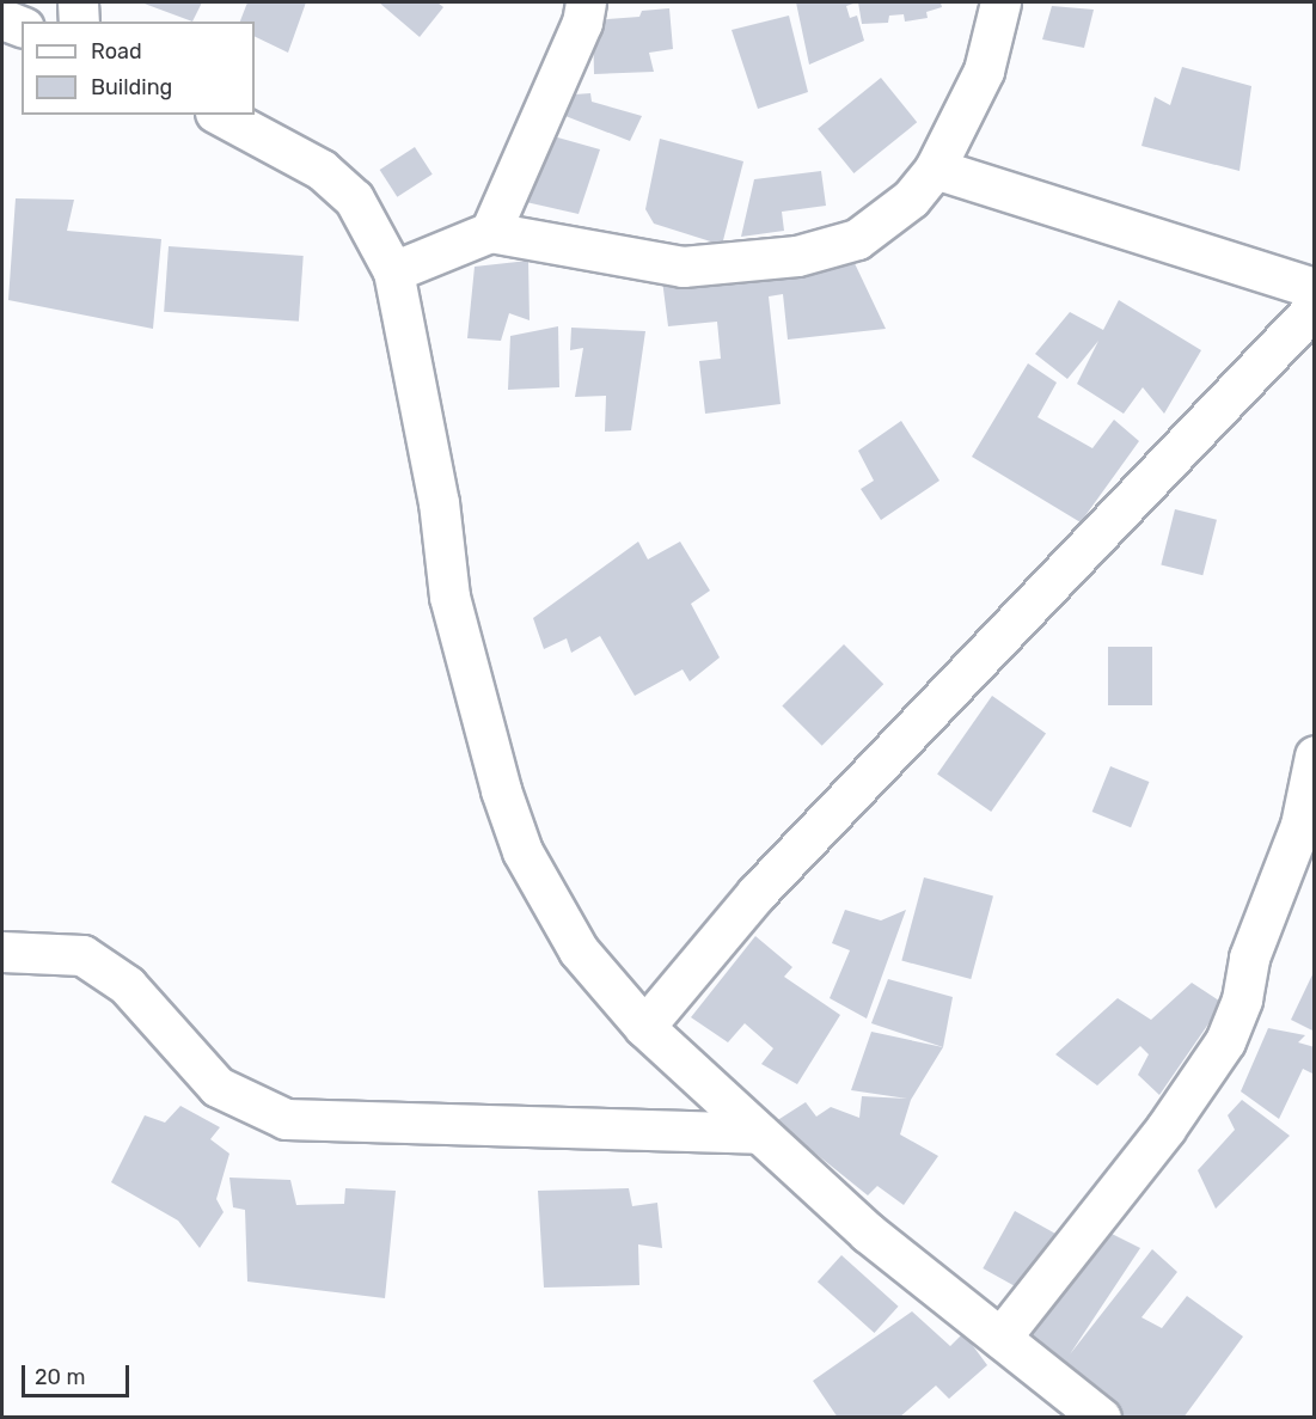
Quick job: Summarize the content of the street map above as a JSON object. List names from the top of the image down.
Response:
{
  "legend": ["Road", "Building"],
  "scale_bar": "20 m"
}
